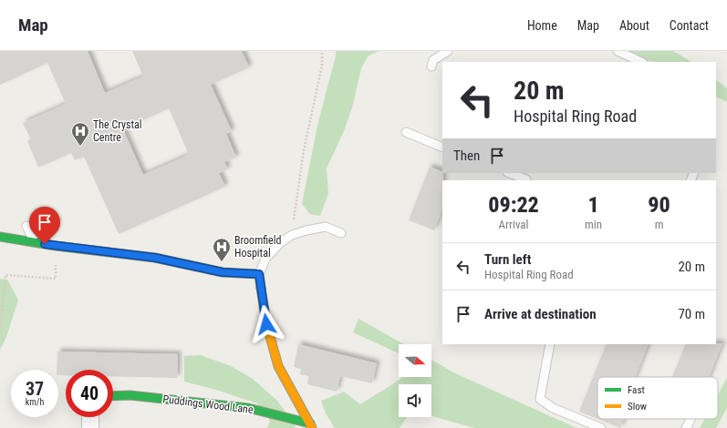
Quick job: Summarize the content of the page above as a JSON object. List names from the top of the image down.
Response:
{
  "streets": {
    "street": ["Puddings Wood Lane"]
  },
  "places": {
    "hospital": ["The Crystal Centre", "Broomfield Hospital"]
  },
  "legend": ["Fast", "Slow"],
  "north": "right",
  "page": {
    "header": "Map",
    "nav": [
      "Home",
      "Map",
      "About",
      "Contact"
    ],
    "turn": ["20 m", "Hospital Ring Road"],
    "then": "Then",
    "eta": [
      "09:22",
      "Arrival",
      "1",
      "min",
      "90",
      "m"
    ],
    "list": [
      {
        "name": "Turn left",
        "note": "Hospital Ring Road",
        "value": "20 m"
      },
      {
        "name": "Arrive at destination",
        "value": "70 m"
      }
    ],
    "speed": "37 km/h",
    "limit": "40"
  }
}
